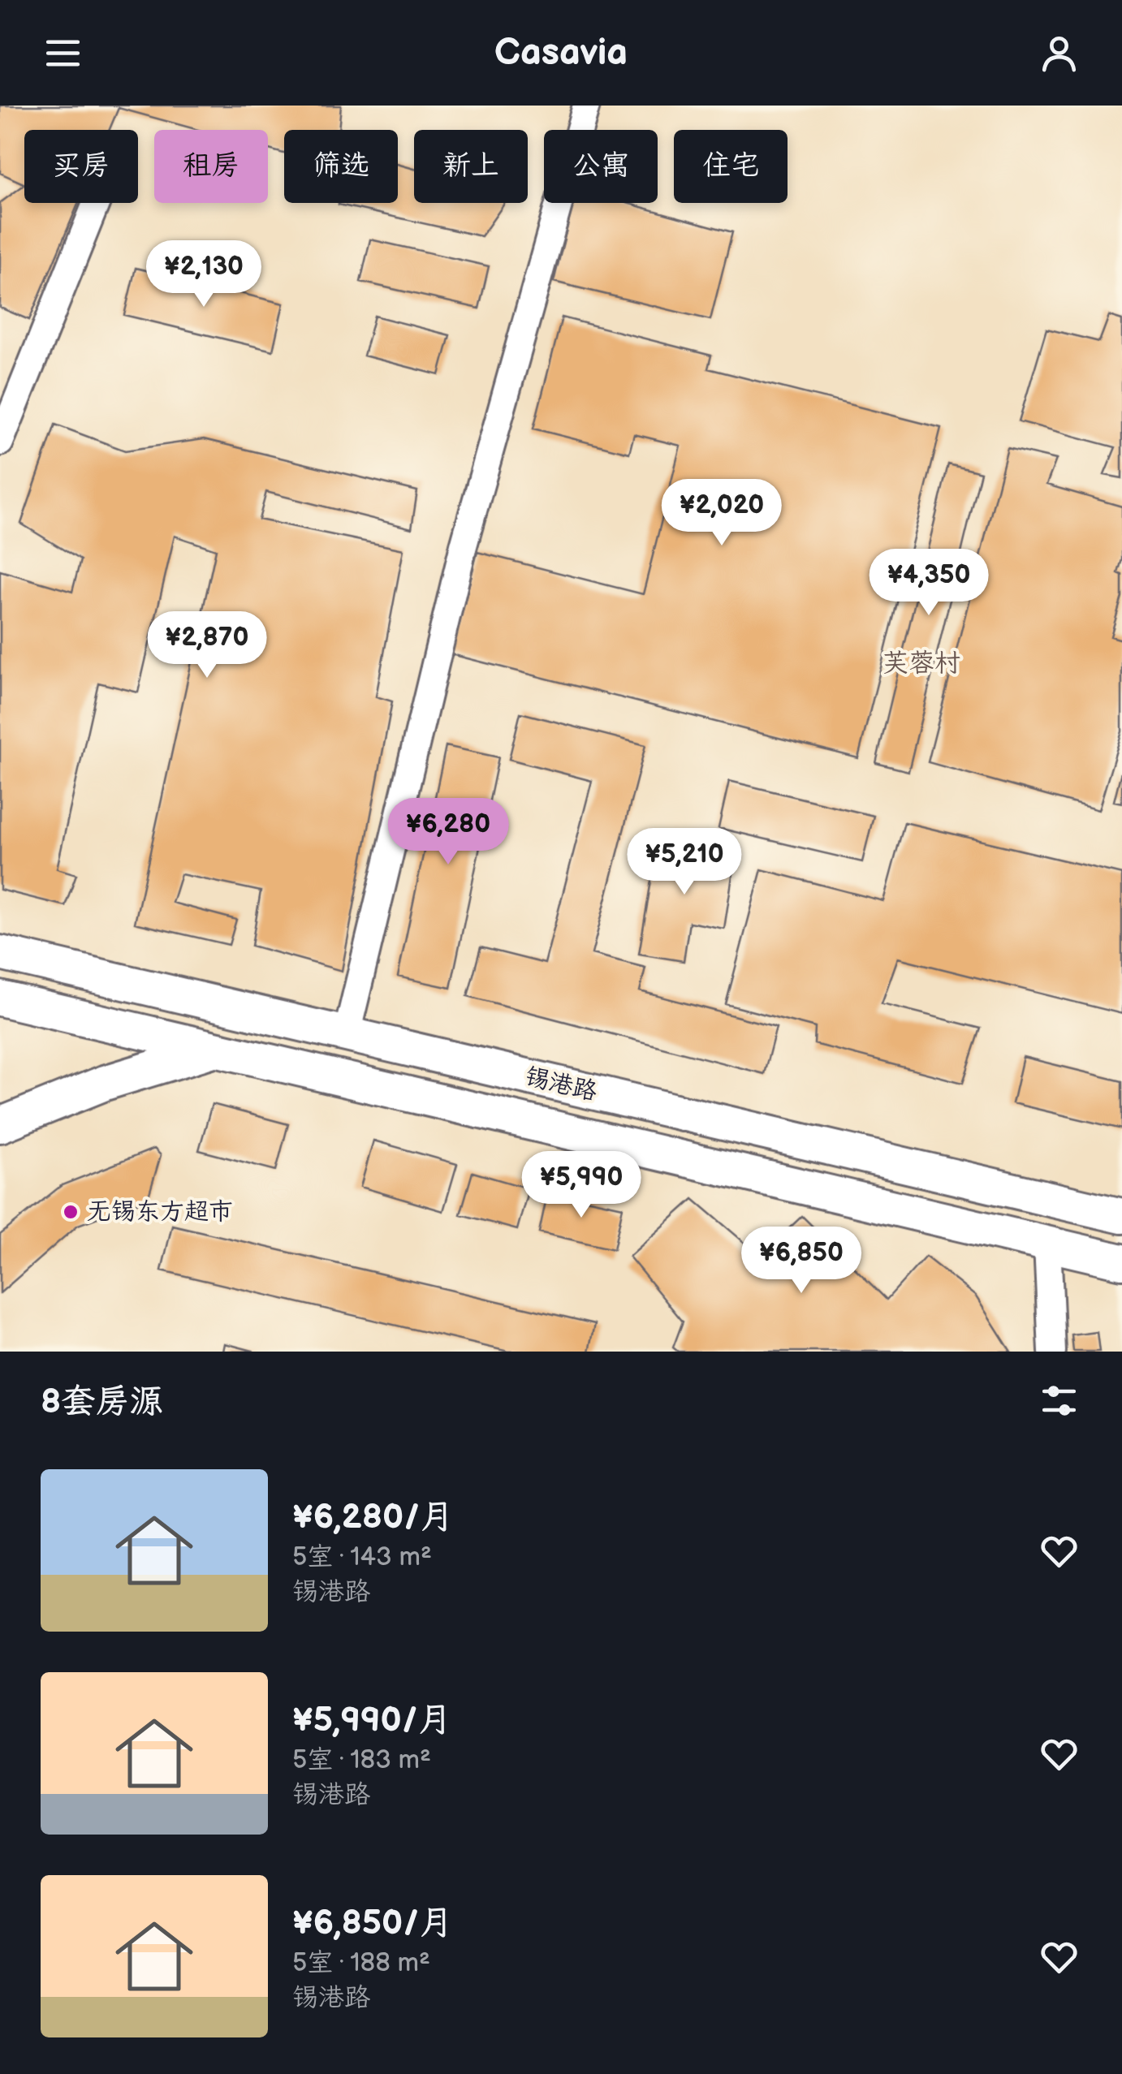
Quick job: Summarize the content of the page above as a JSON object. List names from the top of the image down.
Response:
{
  "streets": {
    "main road": ["锡港路"]
  },
  "districts": ["芙蓉村"],
  "places": ["无锡东方超市"],
  "page": {
    "header": "Casavia",
    "chip": [
      "买房",
      "租房",
      "筛选",
      "新上",
      "公寓",
      "住宅"
    ],
    "price": [
      "¥2,130",
      "¥2,020",
      "¥4,350",
      "¥2,870",
      "¥6,280",
      "¥5,210",
      "¥5,990",
      "¥6,850"
    ],
    "heading": "8套房源",
    "list": [
      {
        "name": "¥6,280/月",
        "note": "5室 · 143 m² · 锡港路"
      },
      {
        "name": "¥5,990/月",
        "note": "5室 · 183 m² · 锡港路"
      },
      {
        "name": "¥6,850/月",
        "note": "5室 · 188 m² · 锡港路"
      }
    ]
  }
}
